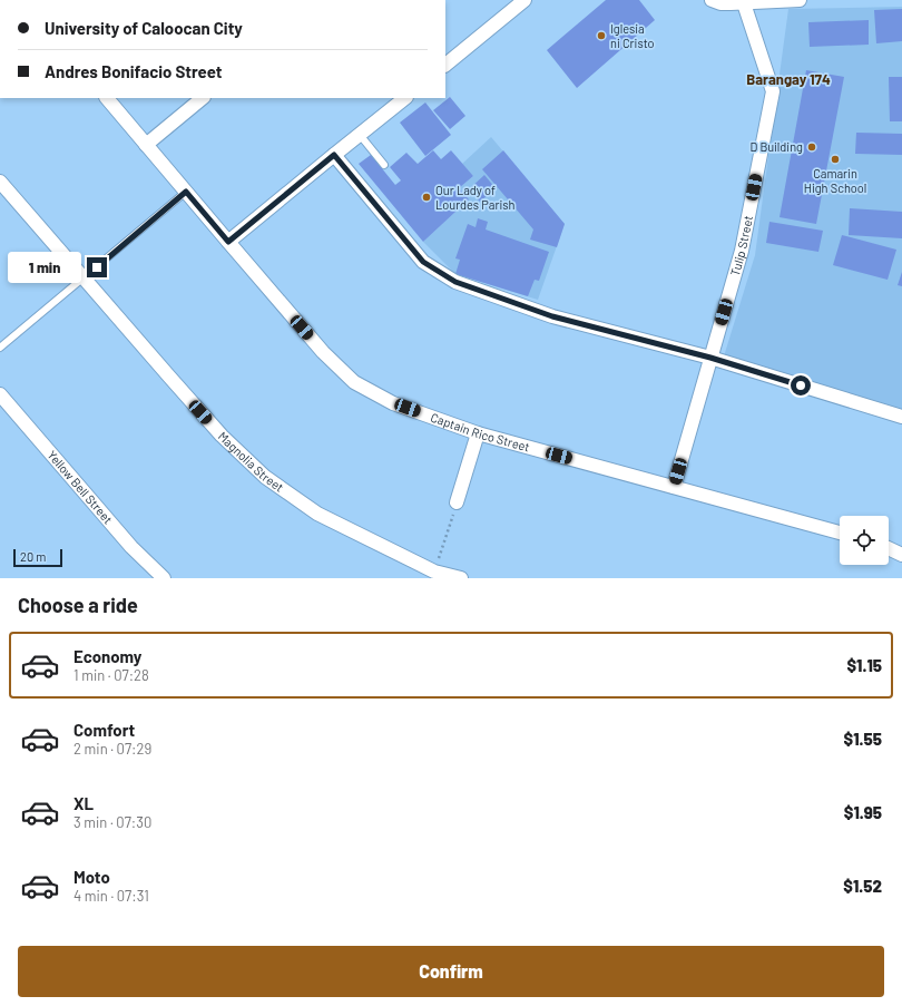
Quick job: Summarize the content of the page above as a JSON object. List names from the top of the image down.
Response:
{
  "streets": {
    "street": [
      "Tulip Street",
      "Captain Rico Street",
      "Magnolia Street",
      "Yellow Bell Street"
    ]
  },
  "crossings": [
    ["Tulip Street", "Captain Rico Street"]
  ],
  "districts": ["Barangay 174"],
  "places": [
    "Iglesia ni Cristo",
    "D Building",
    "Camarin High School",
    "Our Lady of Lourdes Parish"
  ],
  "scale_bar": "20 m",
  "page": {
    "banner": ["University of Caloocan City", "Andres Bonifacio Street"],
    "bubble": "1 min",
    "scale": "20 m",
    "heading": "Choose a ride",
    "list": [
      {
        "name": "Economy",
        "note": "1 min · 07:28",
        "value": "$1.15"
      },
      {
        "name": "Comfort",
        "note": "2 min · 07:29",
        "value": "$1.55"
      },
      {
        "name": "XL",
        "note": "3 min · 07:30",
        "value": "$1.95"
      },
      {
        "name": "Moto",
        "note": "4 min · 07:31",
        "value": "$1.52"
      }
    ],
    "buttons": "Confirm"
  }
}
